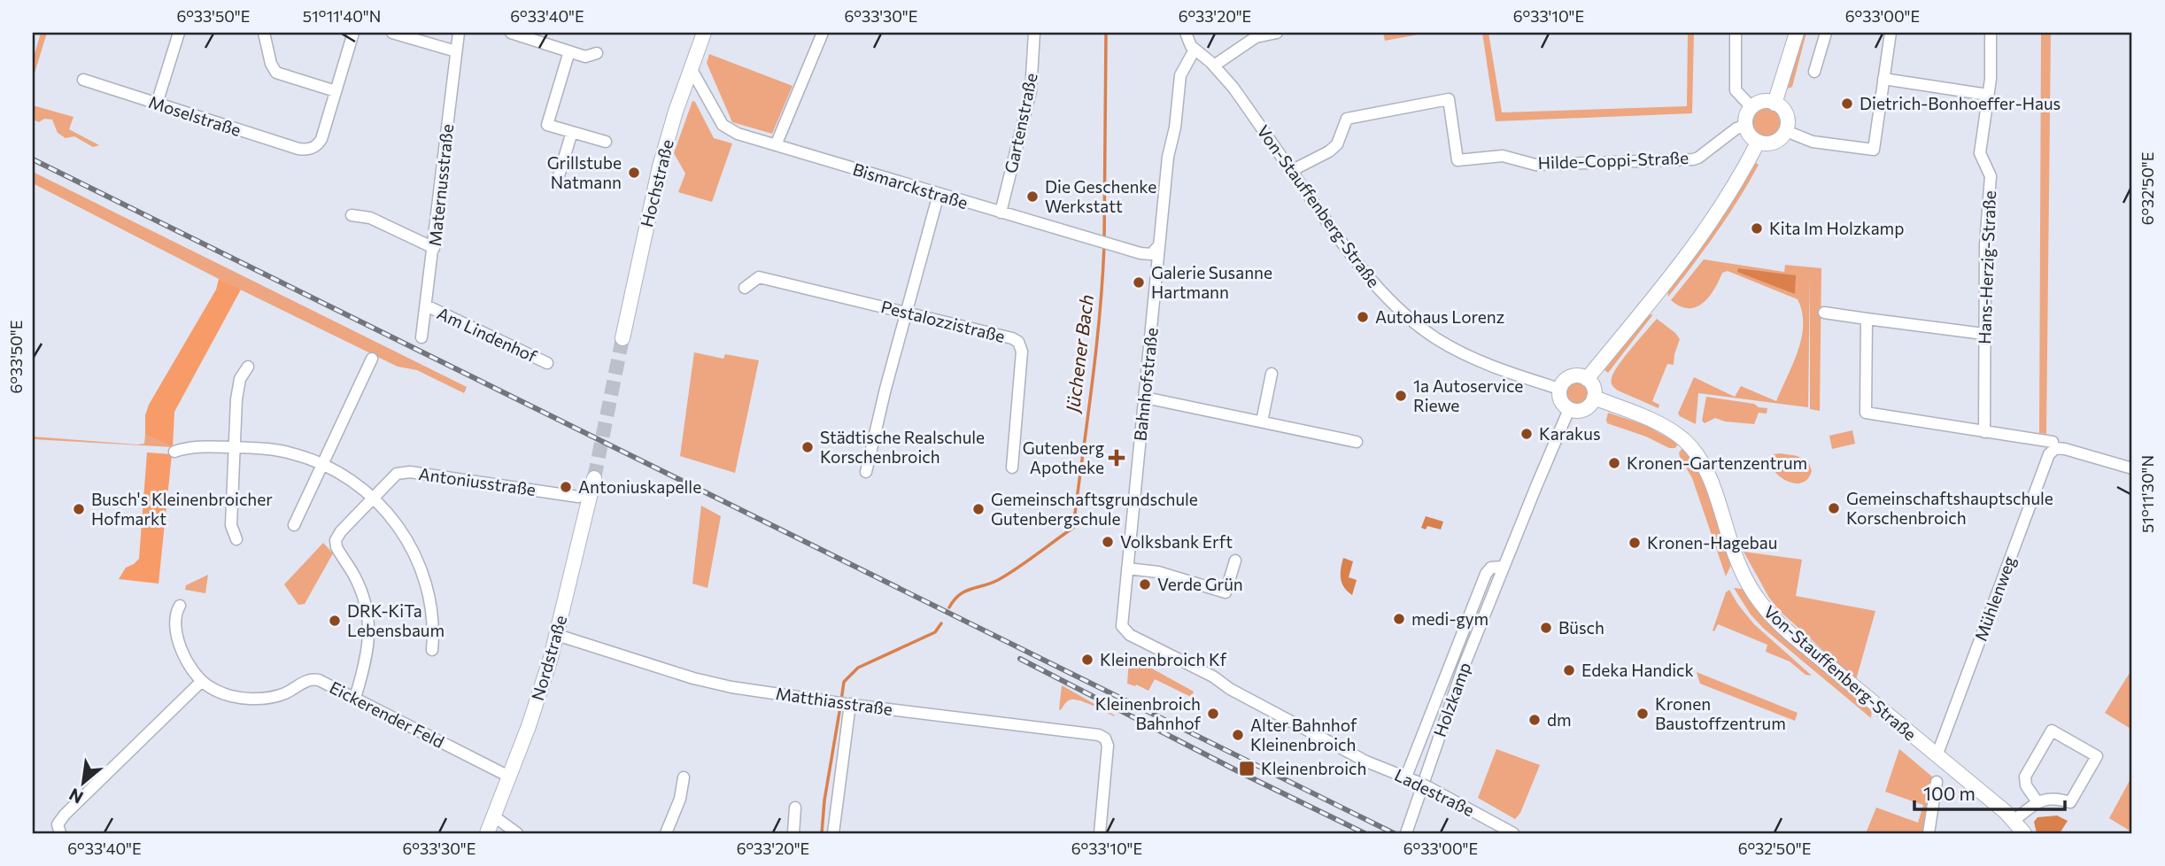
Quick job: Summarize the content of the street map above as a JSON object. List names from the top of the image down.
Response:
{
  "streets": {
    "street": [
      "Moselstraße",
      "Gartenstraße",
      "Hilde-Coppi-Straße",
      "Hochstraße",
      "Maternusstraße",
      "Bismarckstraße",
      "Von-Stauffenberg-Straße",
      "Hans-Herzig-Straße",
      "Pestalozzistraße",
      "Am Lindenhof",
      "Bahnhofstraße",
      "Antoniusstraße",
      "Mühlenweg",
      "Nordstraße",
      "Holzkamp",
      "Matthiasstraße",
      "Eickerender Feld",
      "Ladestraße"
    ]
  },
  "crossings": [
    ["Gartenstraße", "Bismarckstraße"],
    ["Hilde-Coppi-Straße", "Von-Stauffenberg-Straße"],
    ["Hochstraße", "Bismarckstraße"],
    ["Maternusstraße", "Am Lindenhof"],
    ["Bismarckstraße", "Bahnhofstraße"],
    ["Von-Stauffenberg-Straße", "Bahnhofstraße"],
    ["Von-Stauffenberg-Straße", "Mühlenweg"],
    ["Von-Stauffenberg-Straße", "Holzkamp"],
    ["Bahnhofstraße", "Ladestraße"],
    ["Antoniusstraße", "Eickerender Feld"],
    ["Nordstraße", "Matthiasstraße"],
    ["Nordstraße", "Eickerender Feld"],
    ["Holzkamp", "Ladestraße"]
  ],
  "water": ["Jüchener Bach"],
  "places": {
    "other": [
      "Dietrich-Bonhoeffer-Haus",
      "Grillstube Natmann",
      "Die Geschenke Werkstatt",
      "Kita Im Holzkamp",
      "Galerie Susanne Hartmann",
      "Autohaus Lorenz",
      "1a Autoservice Riewe",
      "Karakus",
      "Städtische Realschule Korschenbroich",
      "Kronen-Gartenzentrum",
      "Antoniuskapelle",
      "Gemeinschaftshauptschule Korschenbroich",
      "Busch's Kleinenbroicher Hofmarkt",
      "Gemeinschaftsgrundschule Gutenbergschule",
      "Volksbank Erft",
      "Kronen-Hagebau",
      "Verde Grün",
      "medi-gym",
      "DRK-KiTa Lebensbaum",
      "Büsch",
      "Kleinenbroich Kf",
      "Edeka Handick",
      "Kleinenbroich Bahnhof",
      "Kronen Baustoffzentrum",
      "dm",
      "Alter Bahnhof Kleinenbroich"
    ],
    "health": ["Gutenberg Apotheke"],
    "transit": ["Kleinenbroich"]
  },
  "scale_bar": "100 m",
  "north": "bottom left",
  "coordinates": [
    "6°33'50\"E",
    "51°11'40\"N",
    "6°33'40\"E",
    "6°33'30\"E",
    "6°33'20\"E",
    "6°33'10\"E",
    "6°33'00\"E",
    "6°32'50\"E",
    "51°11'30\"N"
  ]
}
